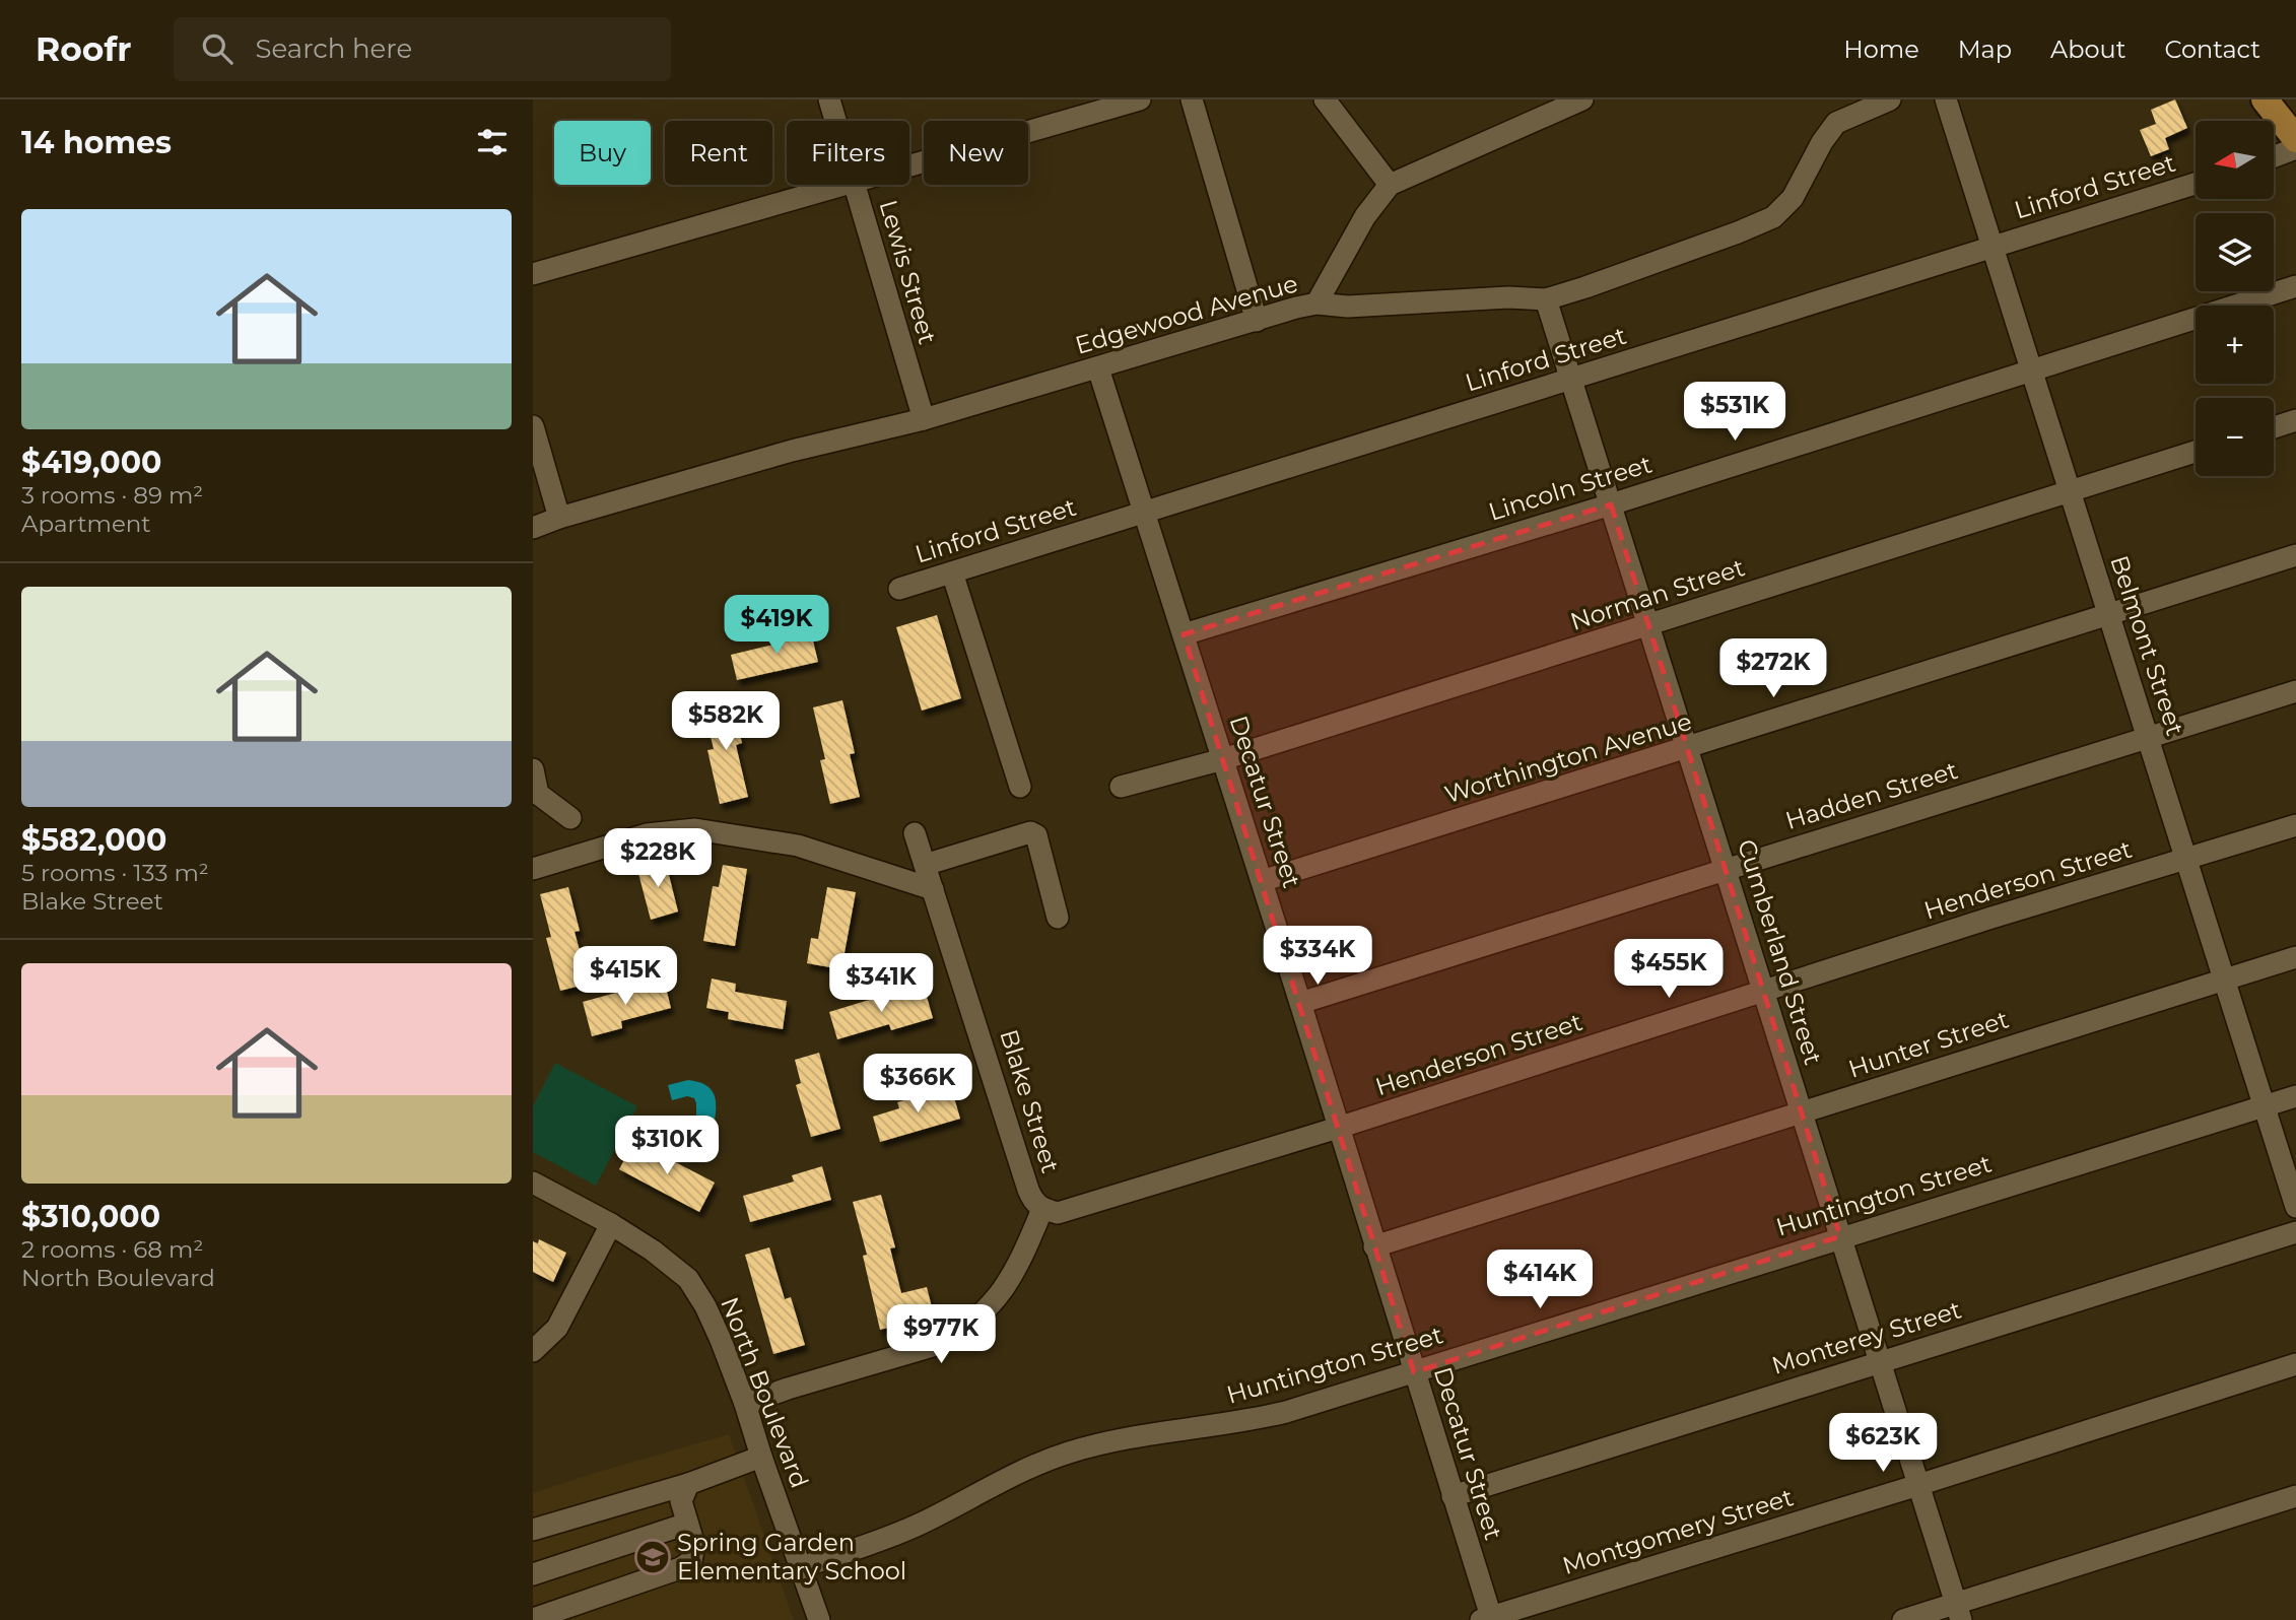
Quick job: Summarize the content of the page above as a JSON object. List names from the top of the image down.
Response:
{
  "streets": {
    "street": [
      "Linford Street",
      "Lewis Street",
      "Edgewood Avenue",
      "Lincoln Street",
      "Norman Street",
      "Belmont Street",
      "Worthington Avenue",
      "Hadden Street",
      "Decatur Street",
      "Henderson Street",
      "Cumberland Street",
      "Hunter Street",
      "Blake Street",
      "Huntington Street",
      "Monterey Street",
      "North Boulevard",
      "Montgomery Street"
    ]
  },
  "crossings": [
    ["Linford Street", "Belmont Street"],
    ["Linford Street", "Decatur Street"],
    ["Linford Street", "Cumberland Street"],
    ["Lewis Street", "Edgewood Avenue"],
    ["Edgewood Avenue", "Decatur Street"],
    ["Edgewood Avenue", "Cumberland Street"],
    ["Lincoln Street", "Belmont Street"],
    ["Lincoln Street", "Decatur Street"],
    ["Lincoln Street", "Cumberland Street"],
    ["Norman Street", "Belmont Street"],
    ["Norman Street", "Decatur Street"],
    ["Norman Street", "Cumberland Street"],
    ["Belmont Street", "Worthington Avenue"],
    ["Belmont Street", "Hadden Street"],
    ["Belmont Street", "Henderson Street"],
    ["Belmont Street", "Hunter Street"],
    ["Belmont Street", "Huntington Street"],
    ["Worthington Avenue", "Decatur Street"],
    ["Worthington Avenue", "Cumberland Street"],
    ["Hadden Street", "Decatur Street"],
    ["Hadden Street", "Cumberland Street"],
    ["Decatur Street", "Henderson Street"],
    ["Decatur Street", "Hunter Street"],
    ["Decatur Street", "Huntington Street"],
    ["Decatur Street", "Monterey Street"],
    ["Decatur Street", "Montgomery Street"],
    ["Henderson Street", "Cumberland Street"],
    ["Henderson Street", "Blake Street"],
    ["Cumberland Street", "Hunter Street"],
    ["Cumberland Street", "Huntington Street"],
    ["Cumberland Street", "Monterey Street"],
    ["Cumberland Street", "Montgomery Street"],
    ["Blake Street", "North Boulevard"],
    ["Huntington Street", "North Boulevard"]
  ],
  "places": {
    "school or university": ["Spring Garden Elementary School"]
  },
  "north": "left",
  "page": {
    "header": "Roofr",
    "search": "Search here",
    "nav": [
      "Home",
      "Map",
      "About",
      "Contact"
    ],
    "heading": "14 homes",
    "map_buttons": ["+", "−"],
    "chip": [
      "Buy",
      "Rent",
      "Filters",
      "New"
    ],
    "list": [
      {
        "name": "$419,000",
        "note": "3 rooms · 89 m² · Apartment"
      },
      {
        "name": "$582,000",
        "note": "5 rooms · 133 m² · Blake Street"
      },
      {
        "name": "$310,000",
        "note": "2 rooms · 68 m² · North Boulevard"
      }
    ],
    "price": [
      "$531K",
      "$419K",
      "$272K",
      "$582K",
      "$228K",
      "$334K",
      "$455K",
      "$415K",
      "$341K",
      "$366K",
      "$310K",
      "$414K",
      "$977K",
      "$623K"
    ]
  }
}
